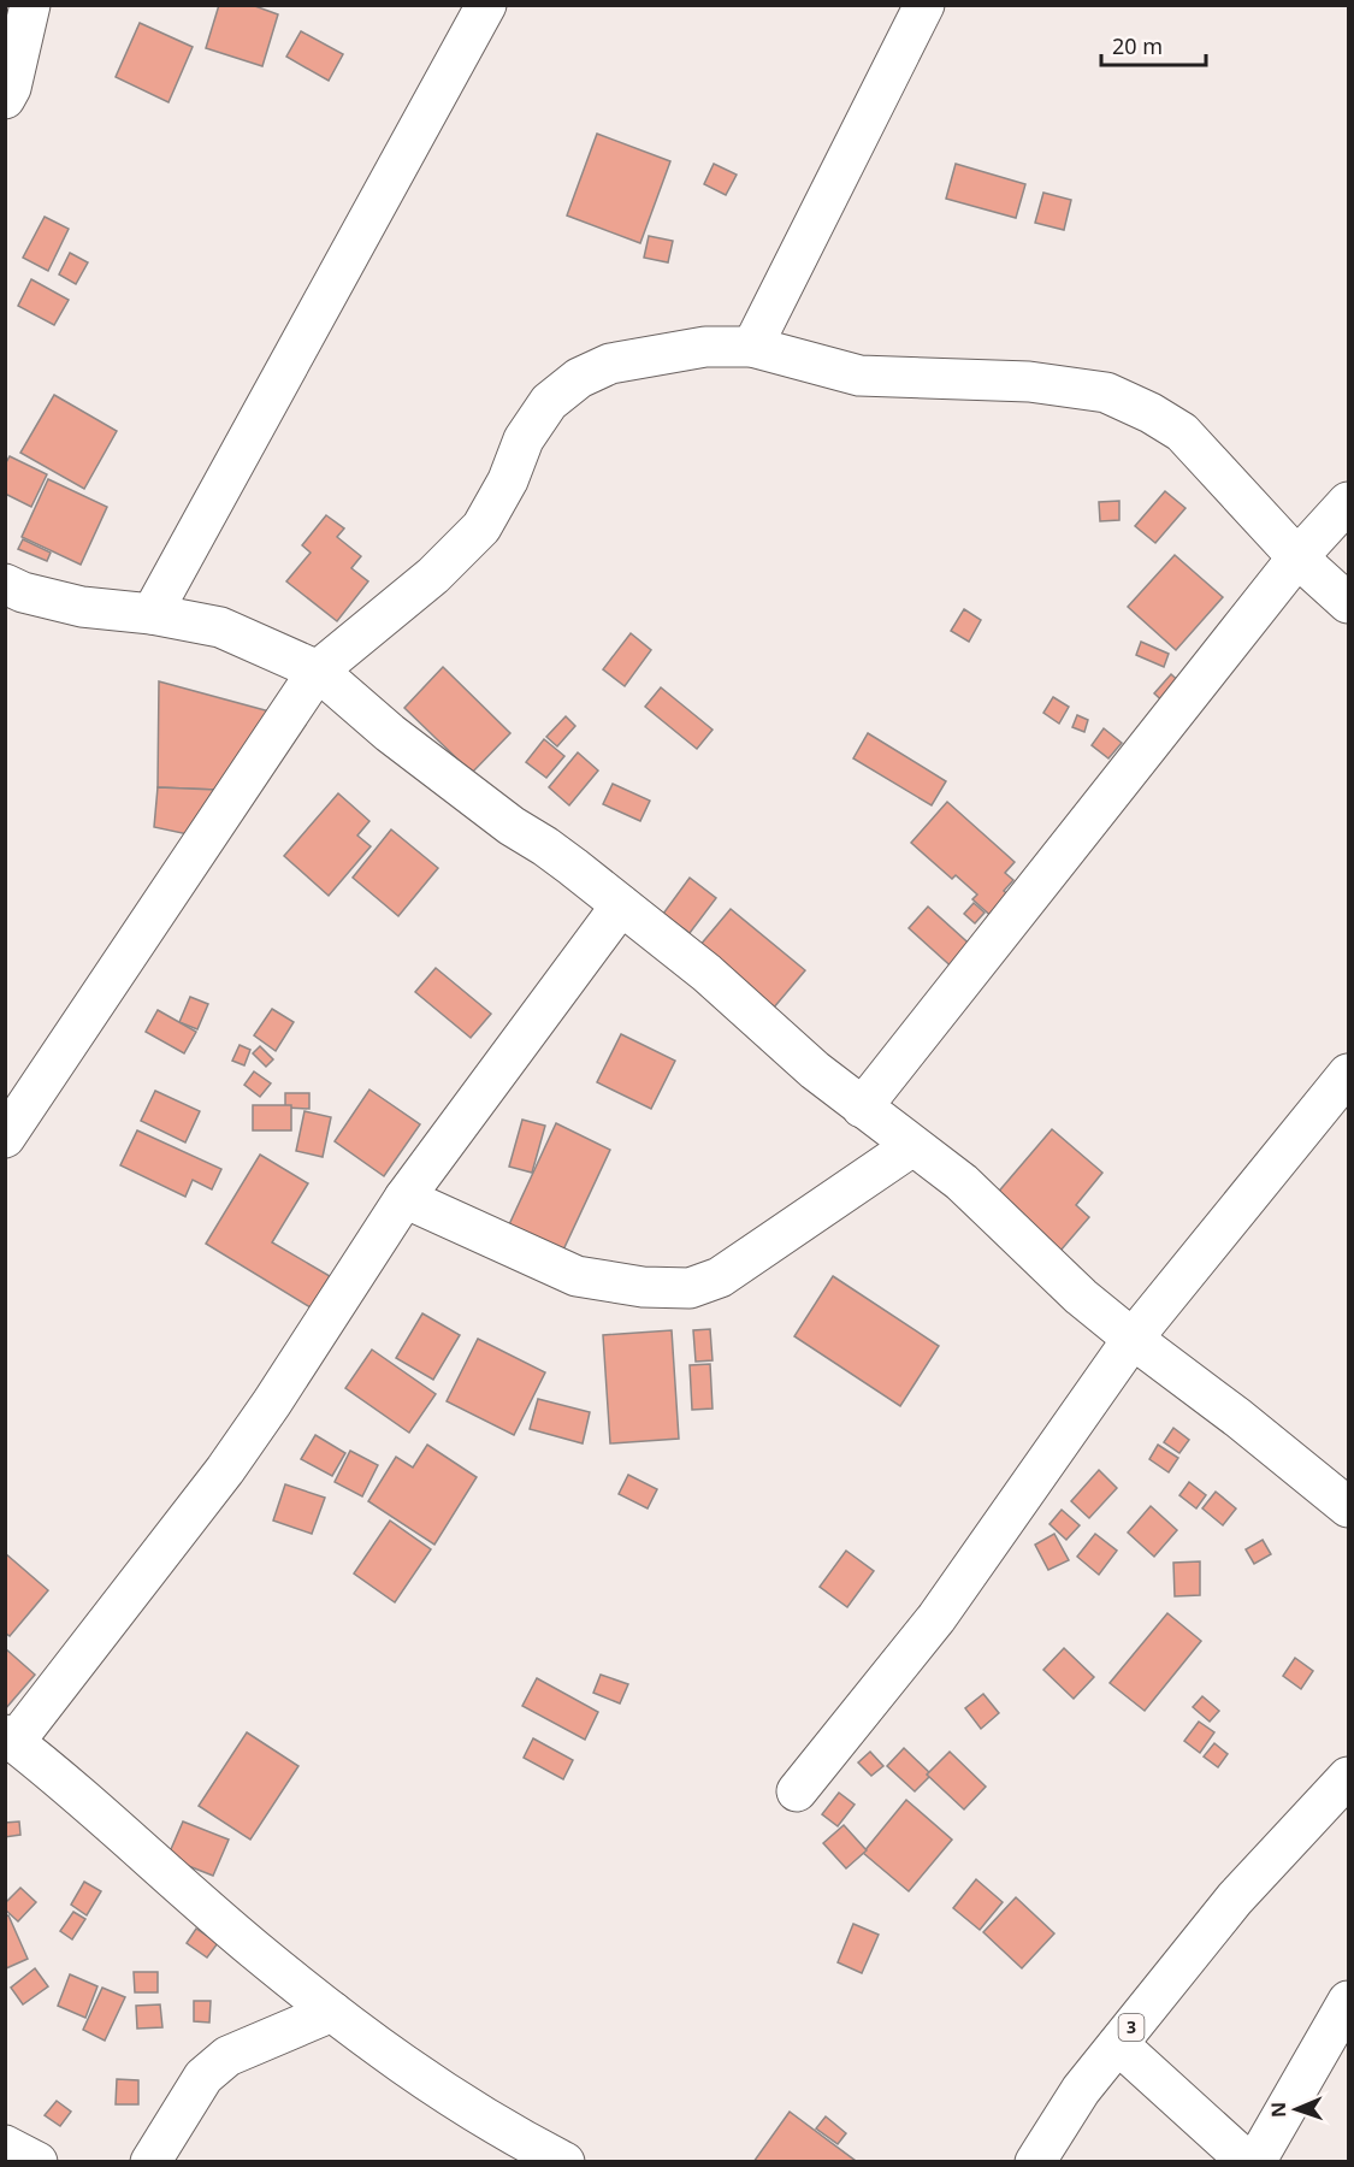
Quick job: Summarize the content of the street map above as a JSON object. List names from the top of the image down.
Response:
{
  "streets": {
    "main road": ["3"]
  },
  "scale_bar": "20 m",
  "north": "left"
}
